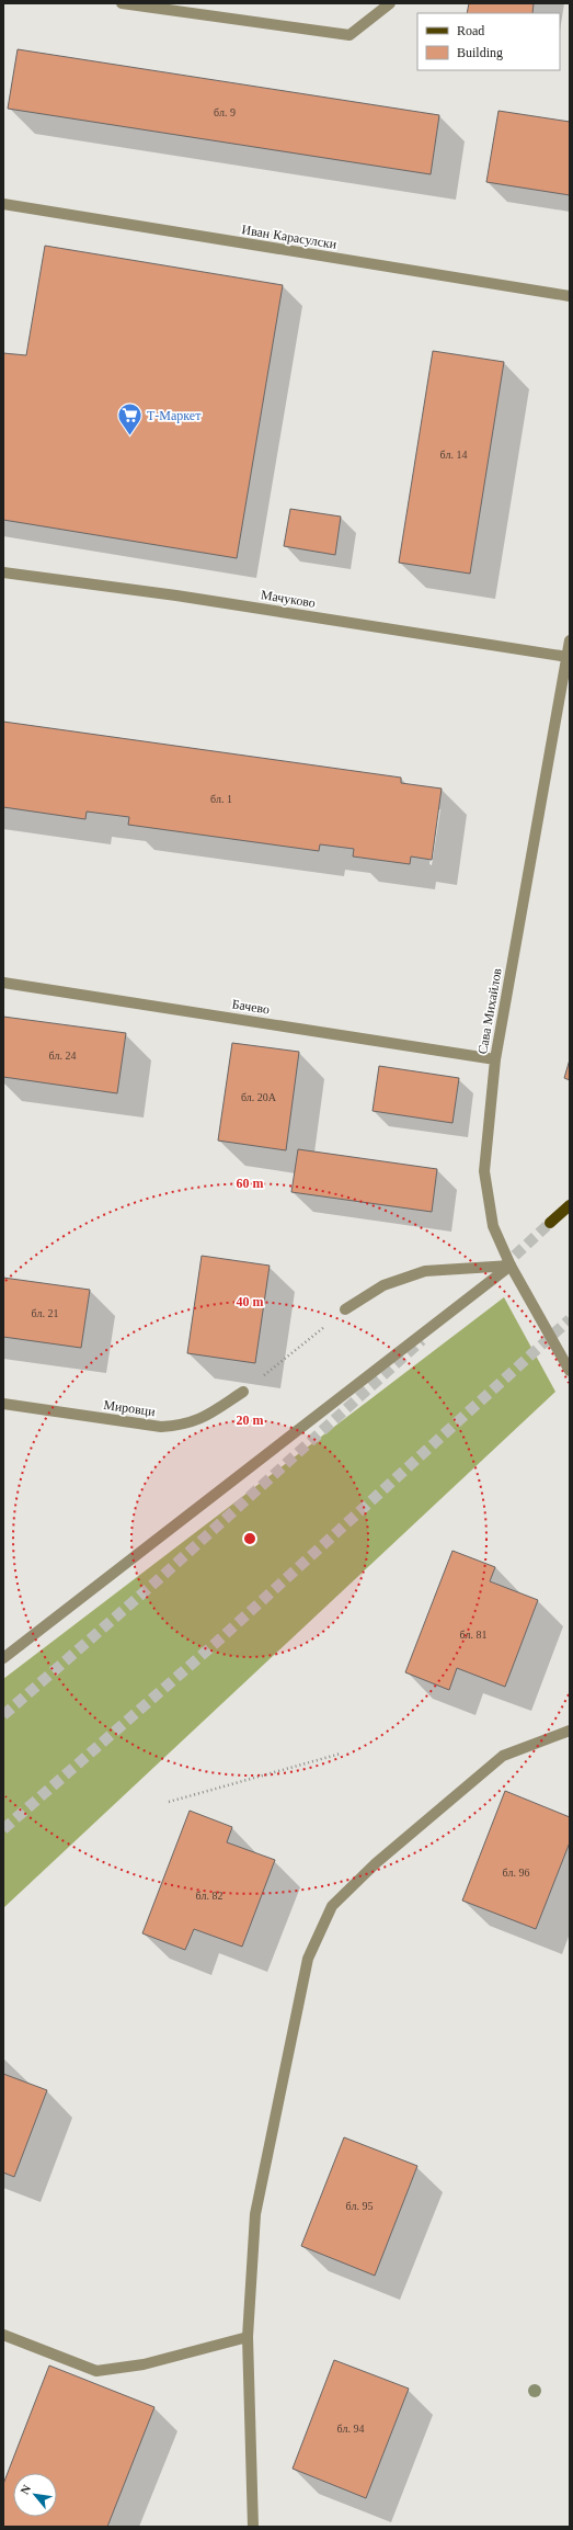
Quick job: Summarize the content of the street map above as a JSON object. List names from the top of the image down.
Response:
{
  "streets": {
    "street": [
      "Иван Карасулски",
      "Мачуково",
      "Бачево",
      "Сава Михайлов",
      "Мировци"
    ]
  },
  "crossings": [
    ["Мачуково", "Сава Михайлов"],
    ["Бачево", "Сава Михайлов"]
  ],
  "places": {
    "supermarket": ["Т-Маркет"]
  },
  "house_numbers": [
    "бл. 9",
    "бл. 14",
    "бл. 1",
    "бл. 24",
    "бл. 20А",
    "бл. 21",
    "бл. 81",
    "бл. 96",
    "бл. 82",
    "бл. 95",
    "бл. 94"
  ],
  "legend": ["Road", "Building"],
  "north": "top left",
  "rings": ["60 m", "40 m", "20 m"]
}
